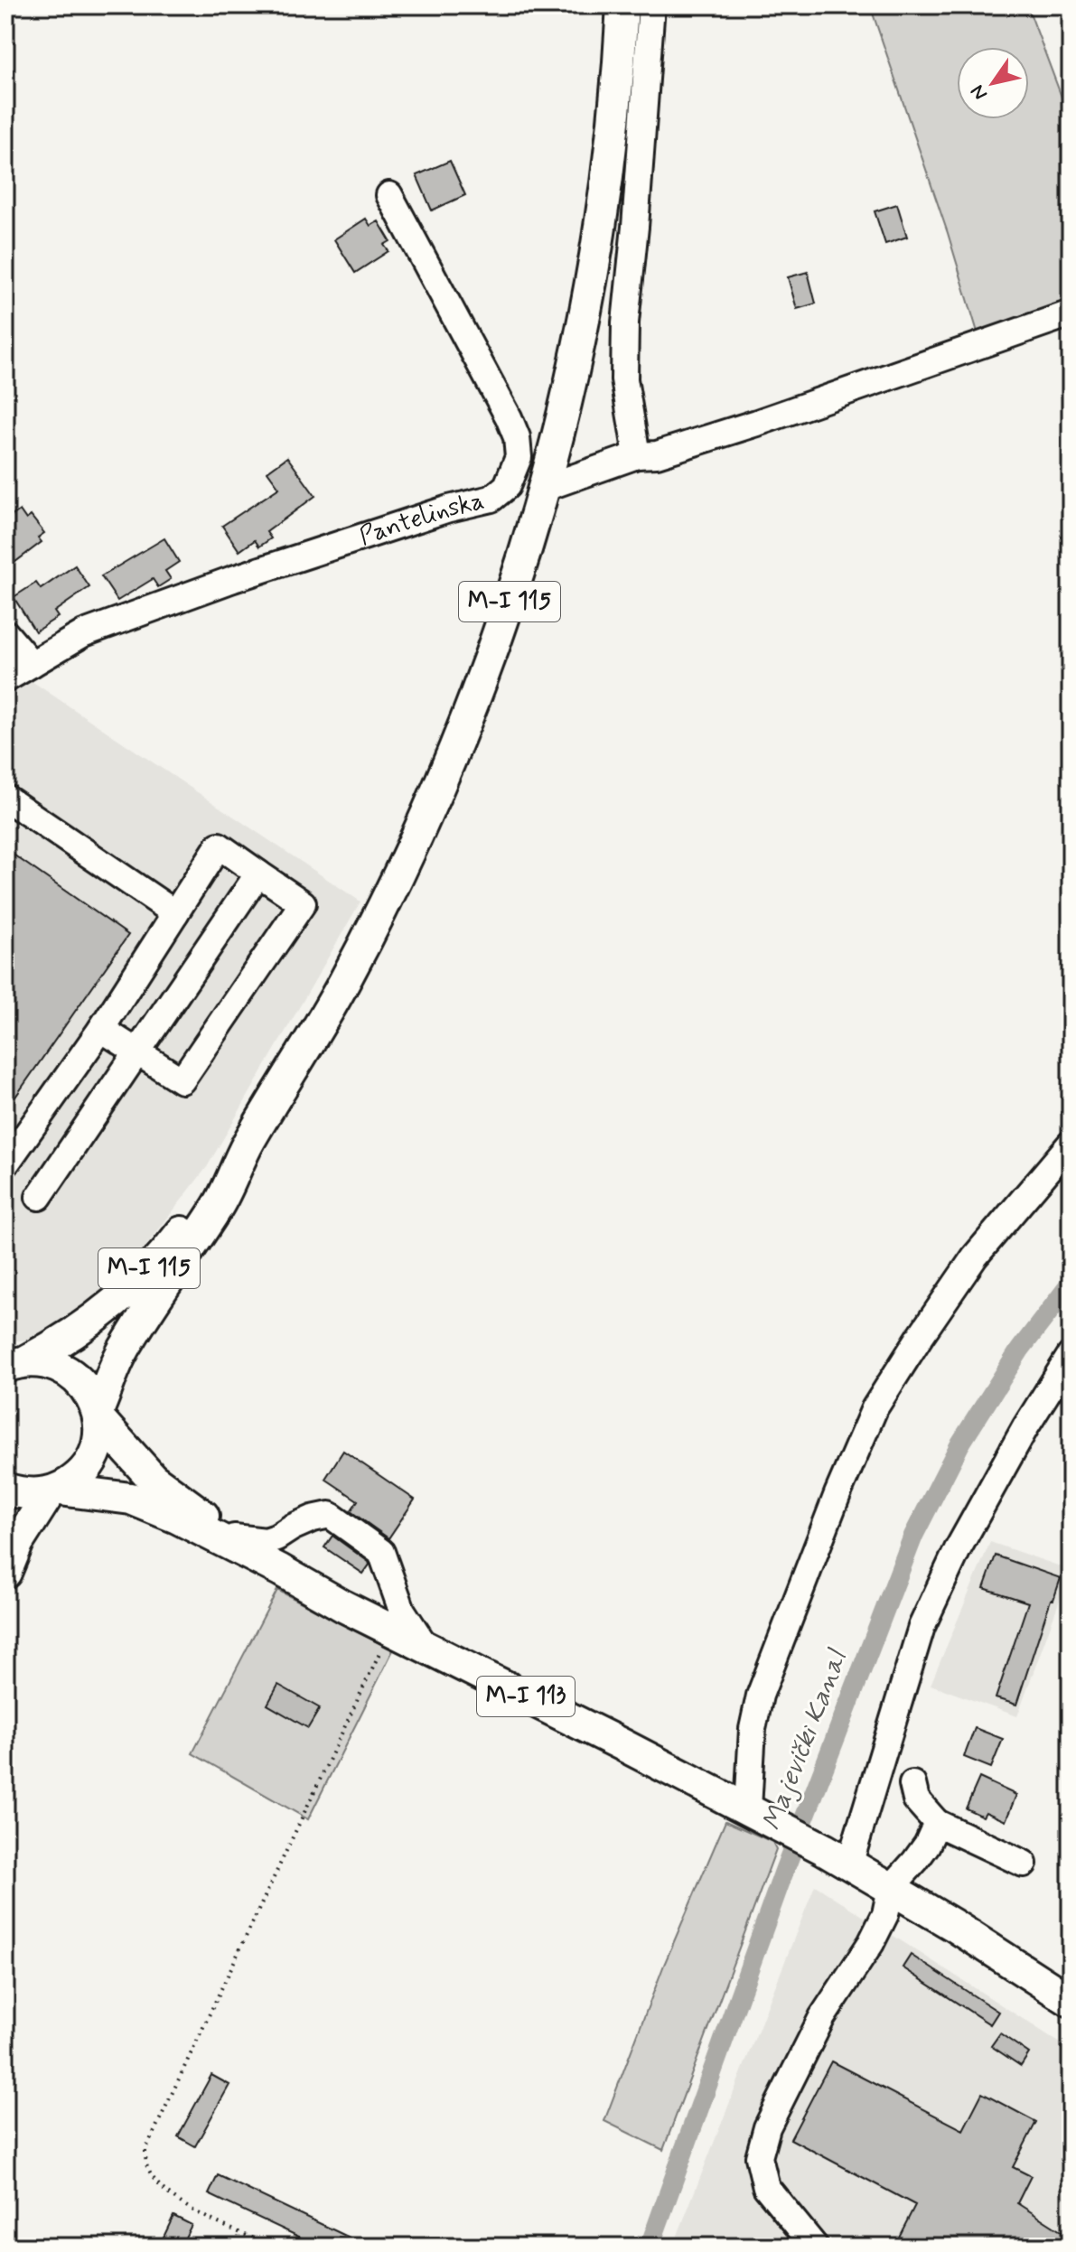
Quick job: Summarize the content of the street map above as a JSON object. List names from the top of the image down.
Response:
{
  "streets": {
    "main road": ["M-I 115", "M-I 113"],
    "street": ["Pantelinska"]
  },
  "crossings": [
    ["M-I 115", "M-I 113"]
  ],
  "water": ["Majevički Kanal"],
  "north": "bottom left"
}
